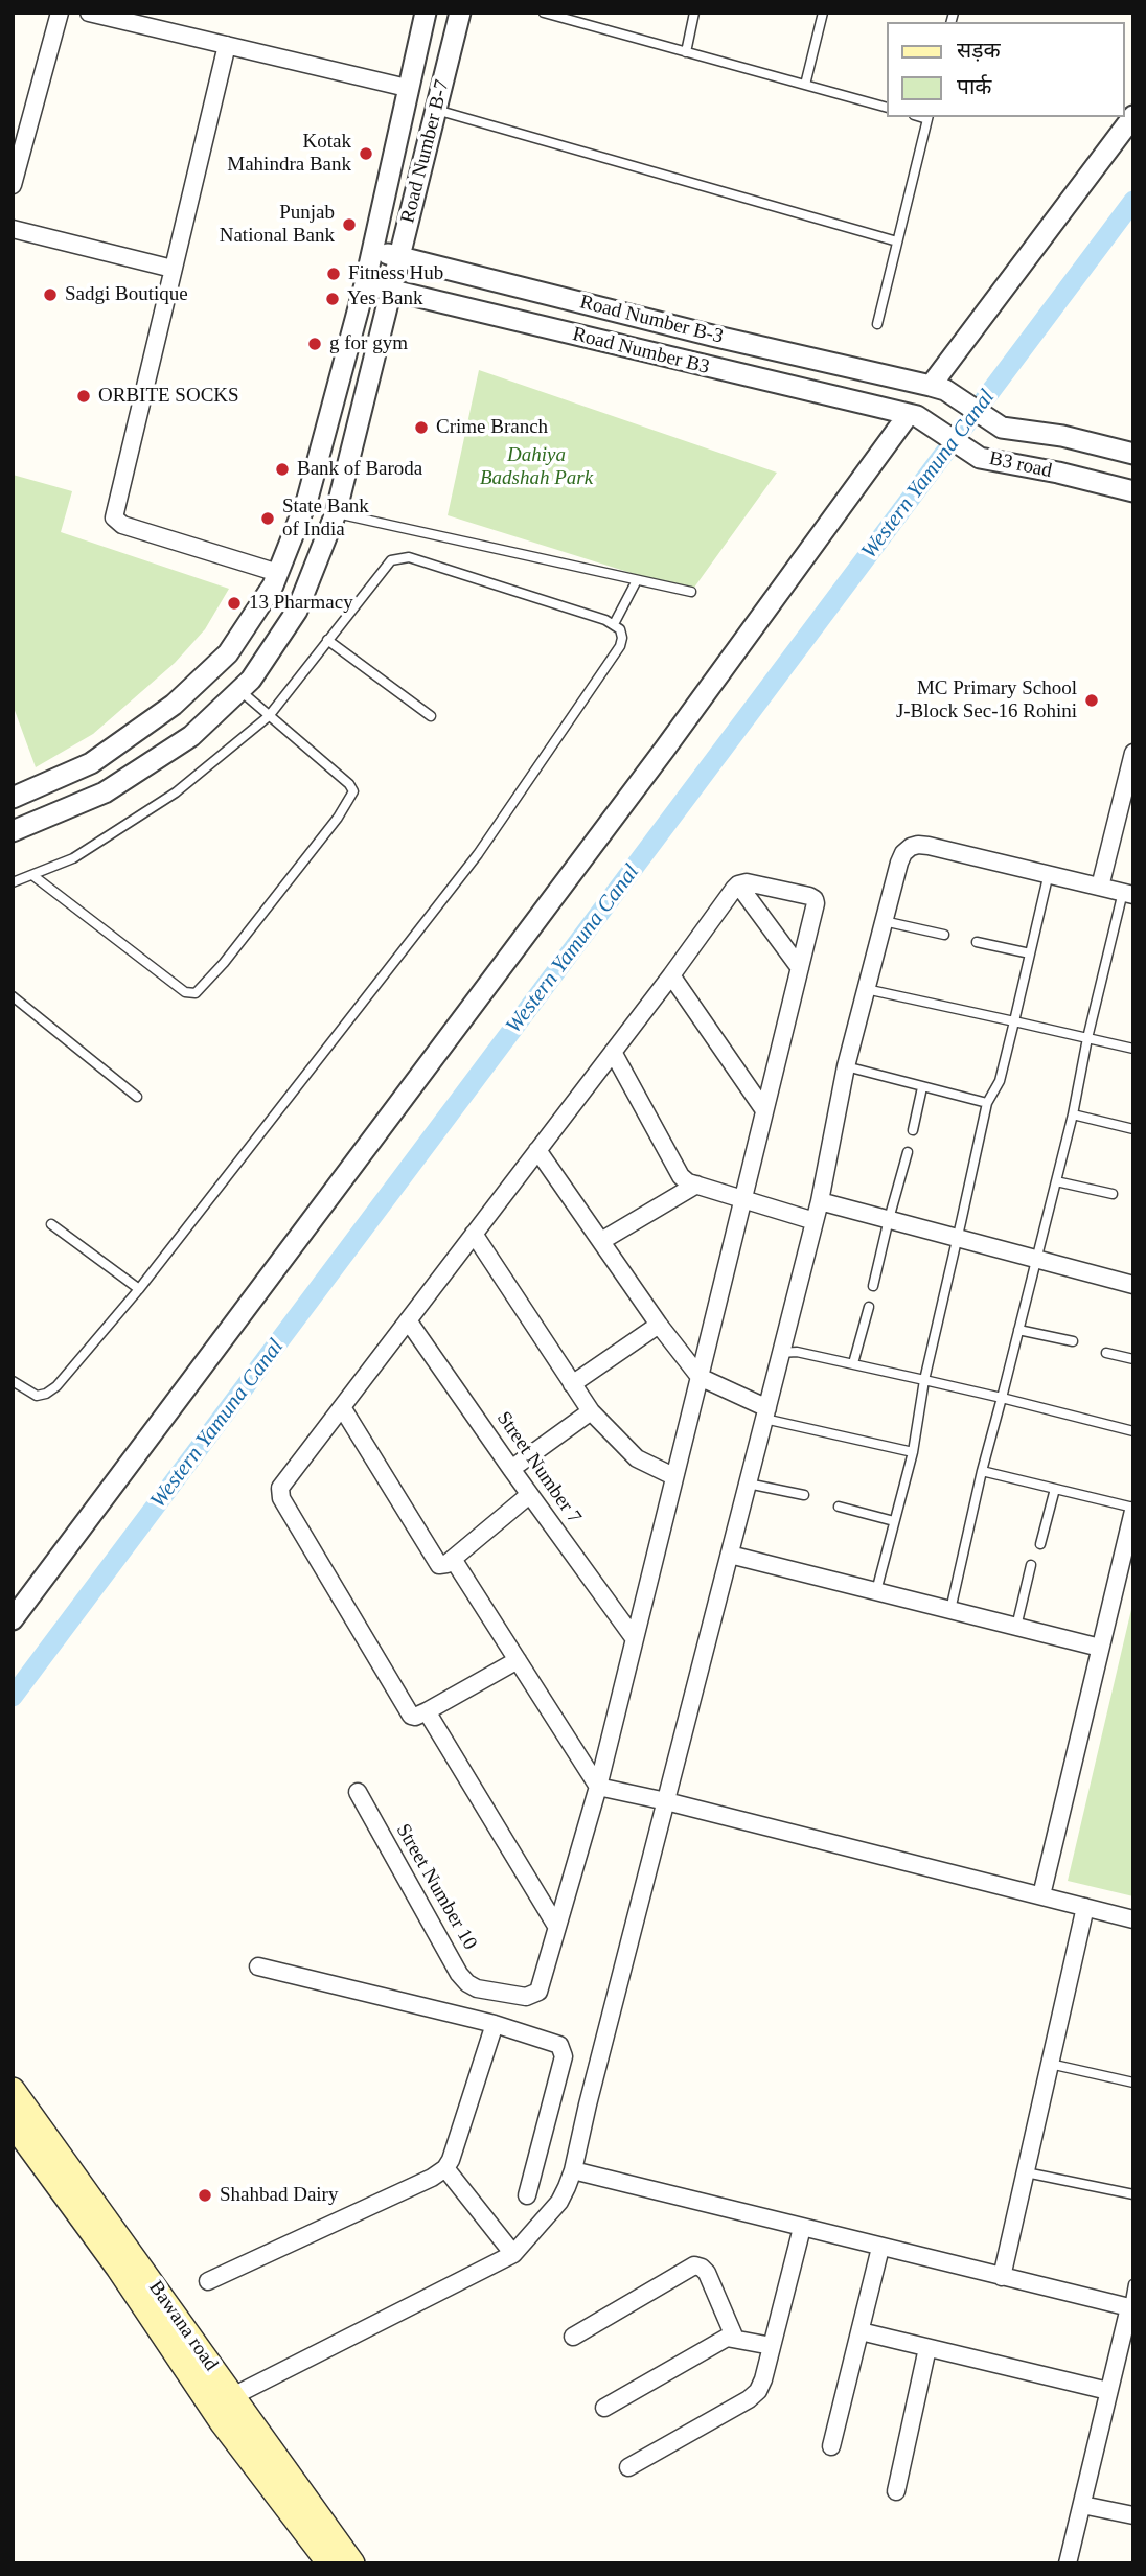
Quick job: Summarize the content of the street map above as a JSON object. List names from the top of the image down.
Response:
{
  "streets": {
    "main road": ["Bawana road"],
    "street": [
      "Road Number B-7",
      "Road Number B-3",
      "Road Number B3",
      "B3 road",
      "Street Number 7",
      "Street Number 10"
    ]
  },
  "crossings": [
    ["Road Number B-7", "Road Number B-3"],
    ["Road Number B-7", "Road Number B3"],
    ["Road Number B-3", "B3 road"],
    ["Road Number B3", "B3 road"]
  ],
  "water": ["Western Yamuna Canal"],
  "parks": ["Dahiya Badshah Park"],
  "places": [
    "Kotak Mahindra Bank",
    "Punjab National Bank",
    "Fitness Hub",
    "Sadgi Boutique",
    "Yes Bank",
    "g for gym",
    "ORBITE SOCKS",
    "Crime Branch",
    "Bank of Baroda",
    "State Bank of India",
    "13 Pharmacy",
    "MC Primary School J-Block Sec-16 Rohini",
    "Shahbad Dairy"
  ],
  "legend": ["सड़क", "पार्क"]
}
